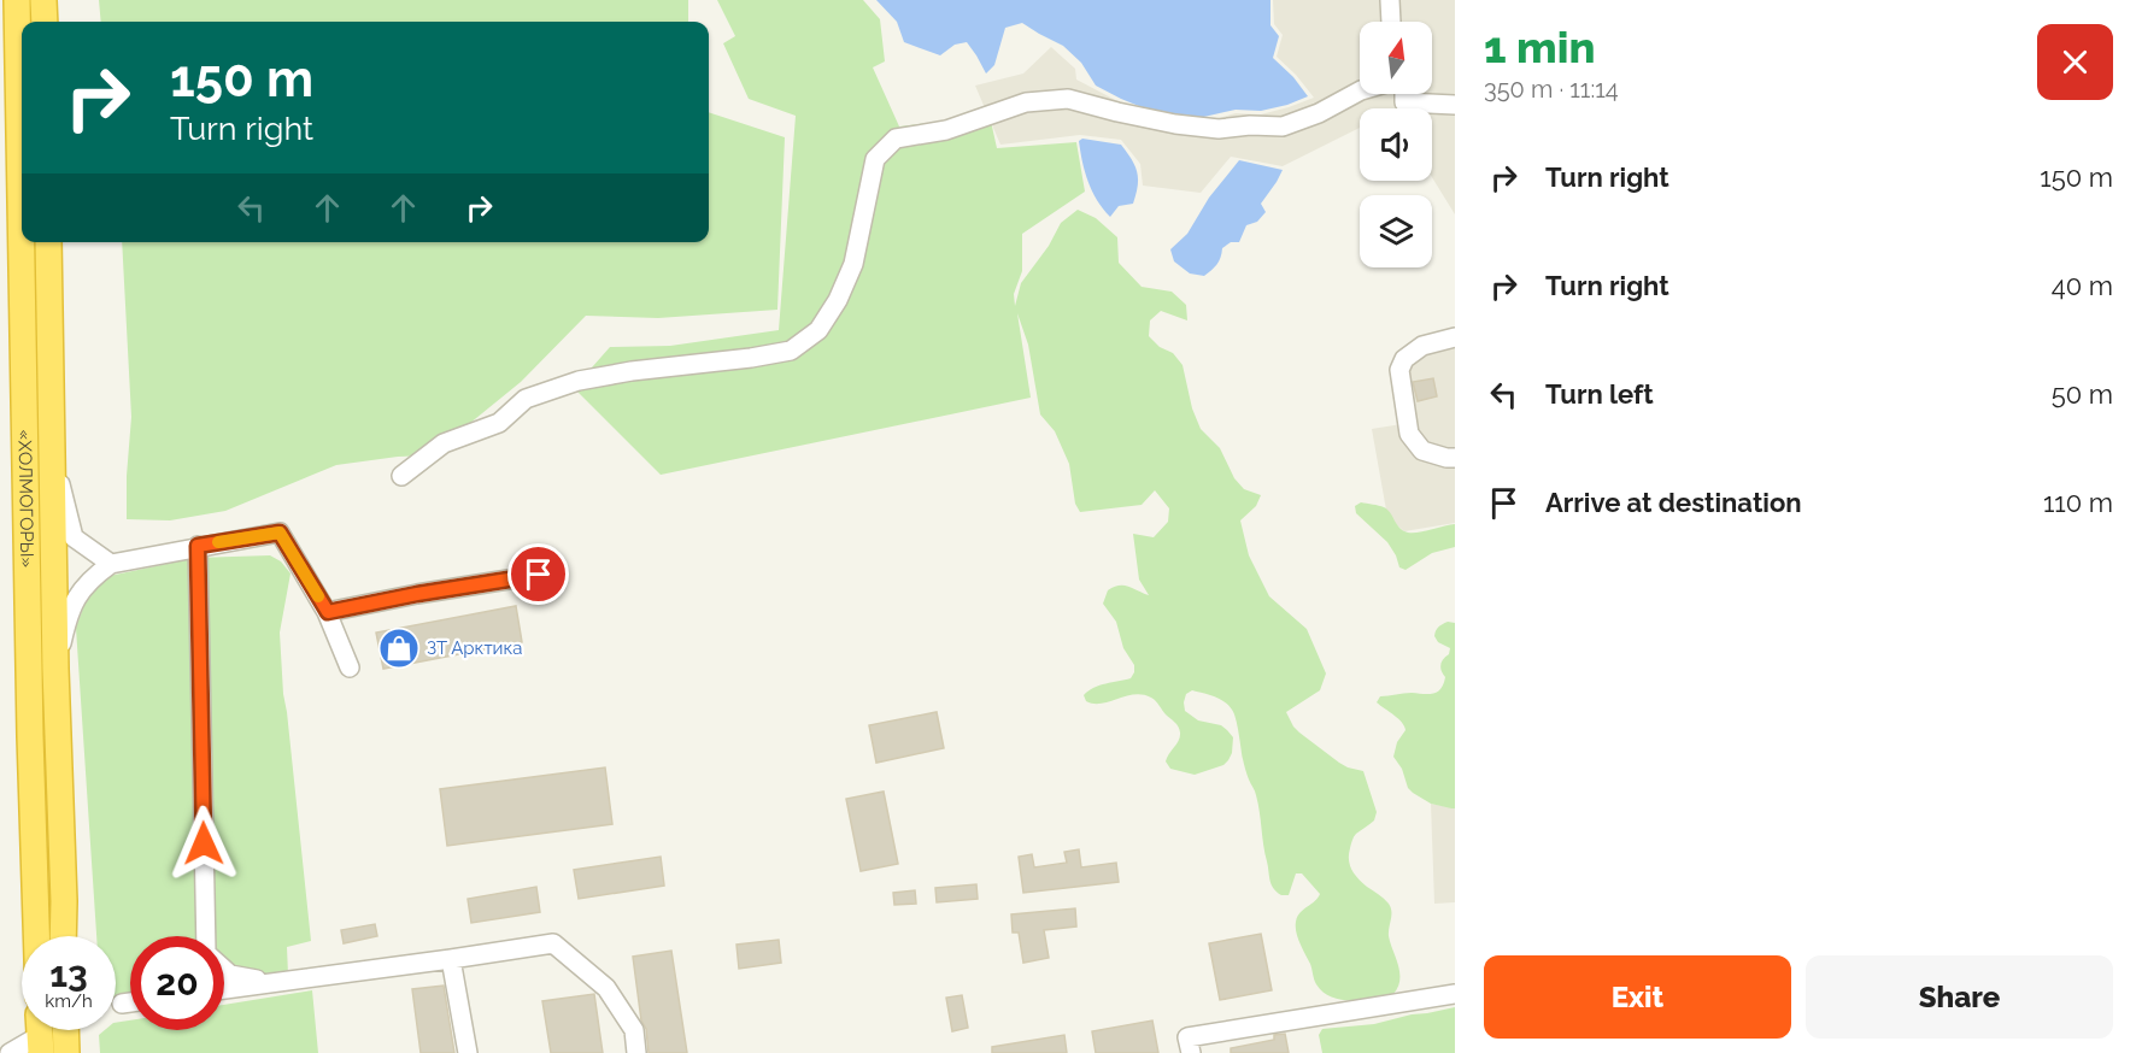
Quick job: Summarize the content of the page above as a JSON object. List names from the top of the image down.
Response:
{
  "streets": {
    "highway": ["«ХОЛМОГОРЫ»"]
  },
  "places": {
    "shop": ["ЗТ Арктика"]
  },
  "north": "top",
  "page": {
    "heading": ["1 min", "350 m · 11:14"],
    "turn": ["150 m", "Turn right"],
    "list": [
      {
        "name": "Turn right",
        "value": "150 m"
      },
      {
        "name": "Turn right",
        "value": "40 m"
      },
      {
        "name": "Turn left",
        "value": "50 m"
      },
      {
        "name": "Arrive at destination",
        "value": "110 m"
      }
    ],
    "speed": "13 km/h",
    "limit": "20",
    "buttons": ["Exit", "Share"]
  }
}
